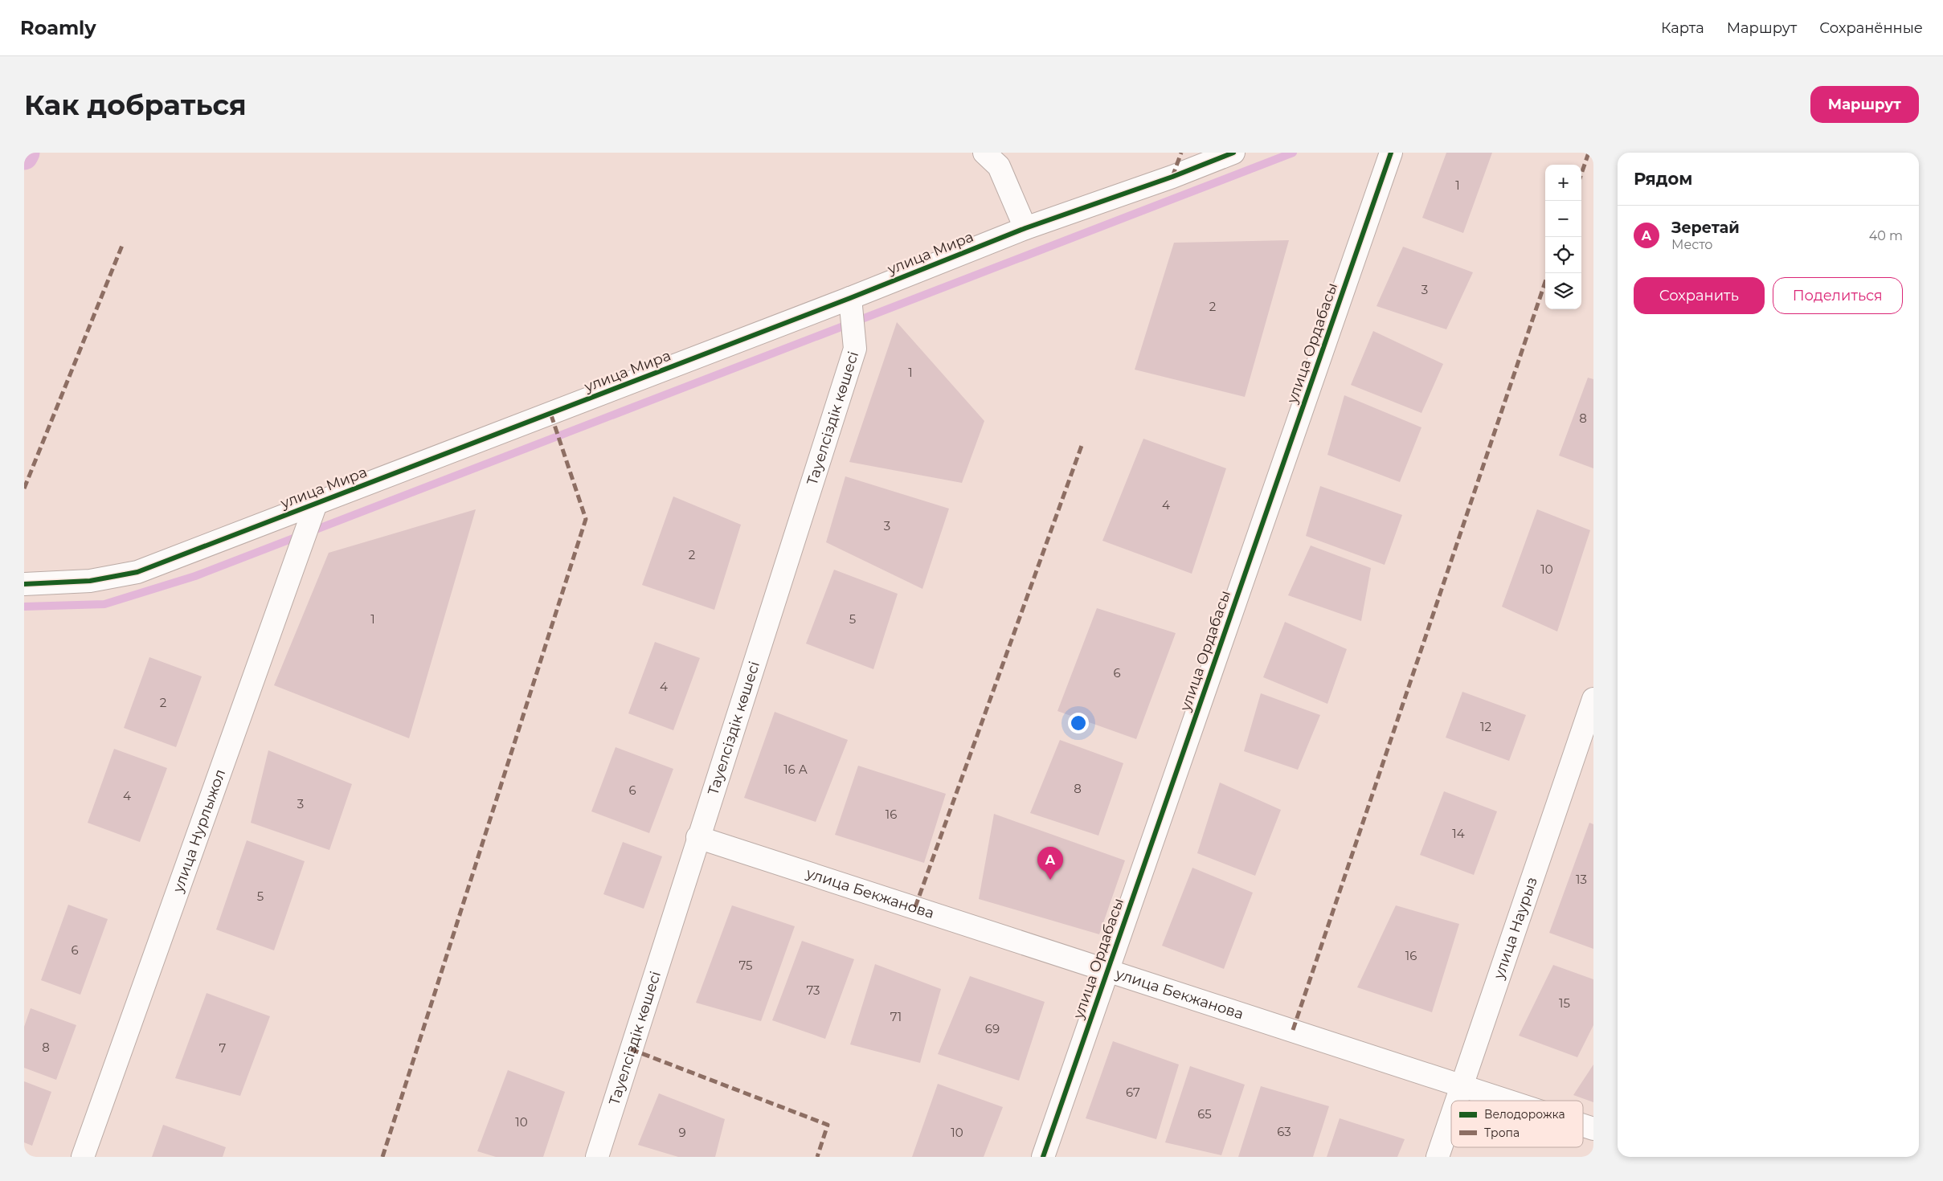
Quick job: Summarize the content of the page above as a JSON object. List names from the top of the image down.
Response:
{
  "streets": {
    "street": [
      "улица Мира",
      "улица Ордабасы",
      "Тауелсіздік көшесі",
      "улица Нурлыжол",
      "улица Бекжанова",
      "улица Наурыз"
    ]
  },
  "crossings": [
    ["улица Мира", "Тауелсіздік көшесі"],
    ["улица Мира", "улица Нурлыжол"],
    ["улица Ордабасы", "улица Бекжанова"],
    ["Тауелсіздік көшесі", "улица Бекжанова"],
    ["улица Бекжанова", "улица Наурыз"]
  ],
  "house_numbers": [
    "1",
    "3",
    "2",
    "1",
    "8",
    "4",
    "3",
    "2",
    "10",
    "1",
    "5",
    "6",
    "4",
    "2",
    "12",
    "16 А",
    "8",
    "6",
    "4",
    "3",
    "16",
    "14",
    "13",
    "5",
    "6",
    "16",
    "75",
    "73",
    "15",
    "71",
    "69",
    "8",
    "7",
    "67",
    "65",
    "10",
    "63",
    "9",
    "10"
  ],
  "legend": ["Велодорожка", "Тропа"],
  "page": {
    "header": "Roamly",
    "nav": ["Карта", "Маршрут", "Сохранённые"],
    "buttons": [
      "Маршрут",
      ["Сохранить", "Поделиться"]
    ],
    "title": "Как добраться",
    "heading": "Рядом",
    "map_buttons": ["+", "−"],
    "list": [
      {
        "mark": "A",
        "name": "Зеретай",
        "note": "Место",
        "value": "40 m"
      }
    ],
    "pins": "A"
  }
}
